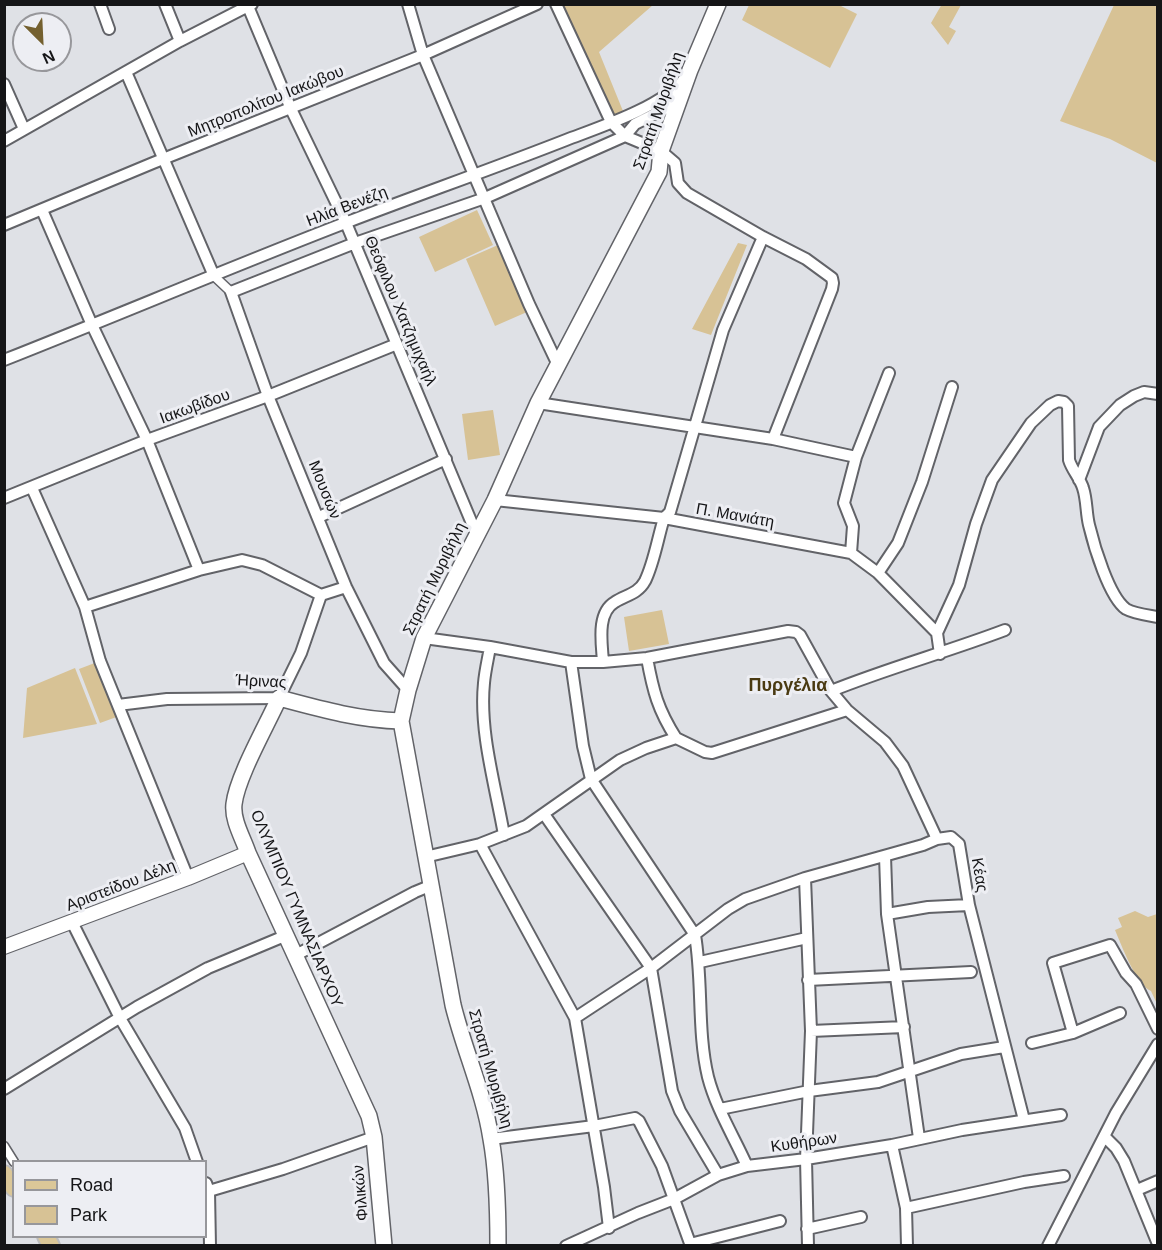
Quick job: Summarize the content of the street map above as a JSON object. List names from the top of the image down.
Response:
{
  "streets": {
    "main road": [
      "Στρατή Μυριβήλη",
      "Ήρινας",
      "ΟΛΥΜΠΙΟΥ ΓΥΜΝΑΣΙΑΡΧΟΥ",
      "Φιλικών"
    ],
    "street": [
      "Μητροπολίτου Ιακώβου",
      "Ηλία Βενέζη",
      "Θεόφιλου Χατζημιχαήλ",
      "Ιακωβίδου",
      "Μουσών",
      "Π. Μανιάτη",
      "Κέας",
      "Αριστείδου Δέλη",
      "Κυθήρων"
    ]
  },
  "crossings": [
    ["Μητροπολίτου Ιακώβου", "Θεόφιλου Χατζημιχαήλ"],
    ["Στρατή Μυριβήλη", "Ηλία Βενέζη"],
    ["Στρατή Μυριβήλη", "Θεόφιλου Χατζημιχαήλ"],
    ["Στρατή Μυριβήλη", "Μουσών"],
    ["Στρατή Μυριβήλη", "Π. Μανιάτη"],
    ["Στρατή Μυριβήλη", "Ήρινας"],
    ["Ηλία Βενέζη", "Θεόφιλου Χατζημιχαήλ"],
    ["Θεόφιλου Χατζημιχαήλ", "Ιακωβίδου"],
    ["Ιακωβίδου", "Μουσών"],
    ["Ήρινας", "ΟΛΥΜΠΙΟΥ ΓΥΜΝΑΣΙΑΡΧΟΥ"],
    ["Κέας", "Κυθήρων"],
    ["Αριστείδου Δέλη", "ΟΛΥΜΠΙΟΥ ΓΥΜΝΑΣΙΑΡΧΟΥ"],
    ["ΟΛΥΜΠΙΟΥ ΓΥΜΝΑΣΙΑΡΧΟΥ", "Φιλικών"]
  ],
  "districts": ["Πυργέλια"],
  "legend": ["Road", "Park"],
  "north": "bottom right"
}
